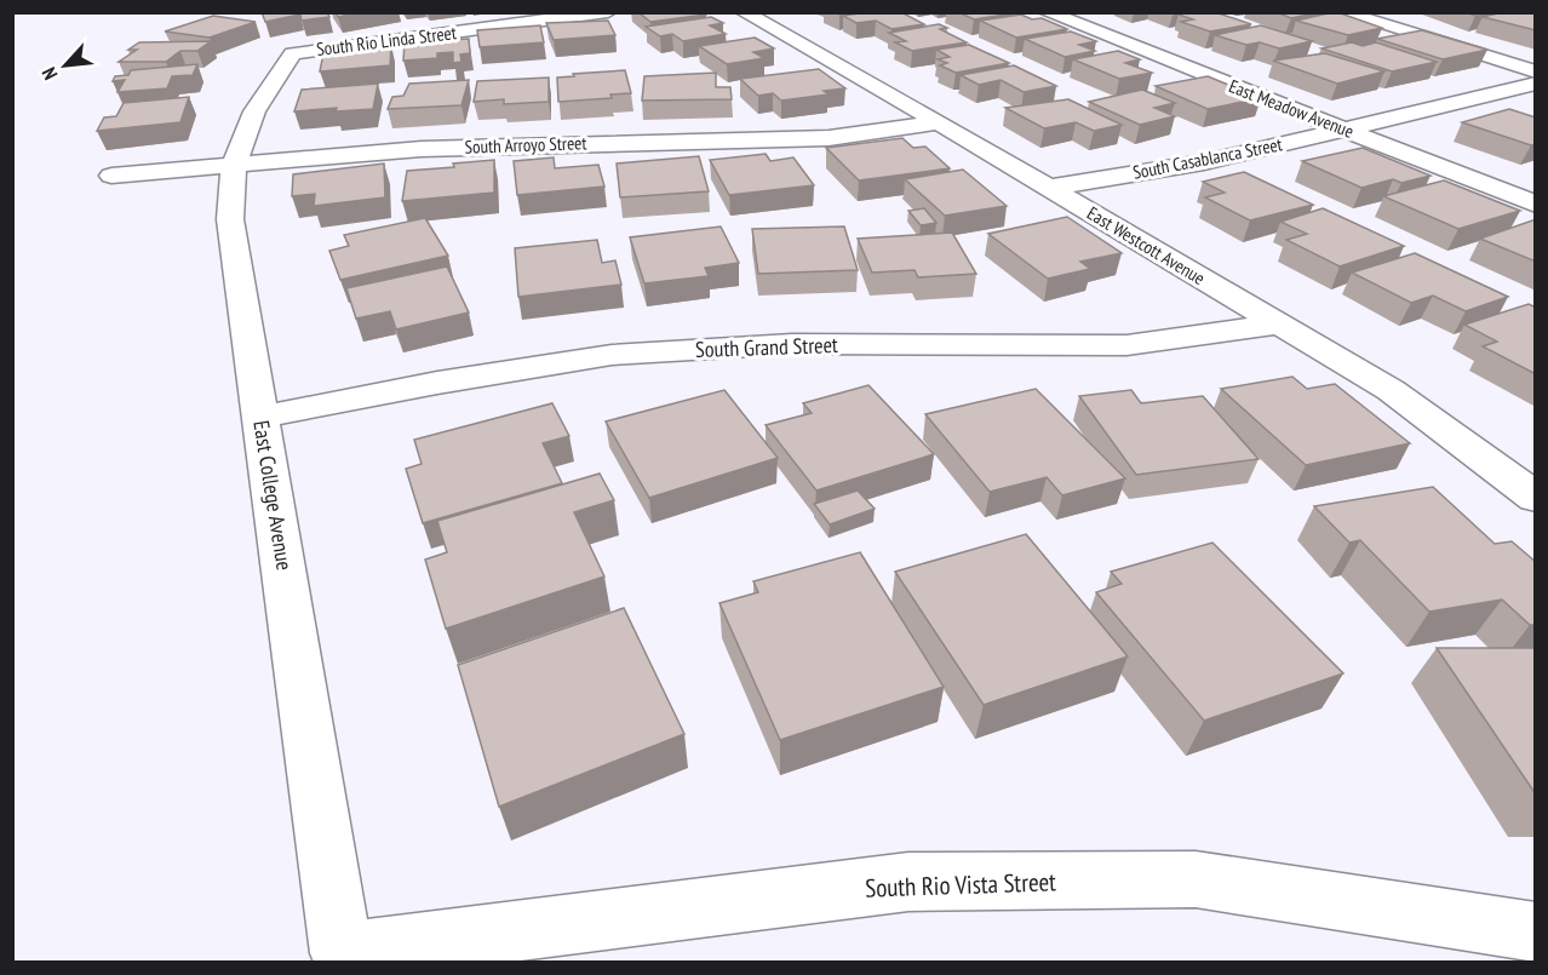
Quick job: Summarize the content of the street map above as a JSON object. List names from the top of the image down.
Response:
{
  "streets": {
    "street": [
      "South Rio Linda Street",
      "East Meadow Avenue",
      "South Arroyo Street",
      "South Casablanca Street",
      "East Westcott Avenue",
      "South Grand Street",
      "East College Avenue",
      "South Rio Vista Street"
    ]
  },
  "crossings": [
    ["South Rio Linda Street", "East College Avenue"],
    ["East Meadow Avenue", "South Casablanca Street"],
    ["South Arroyo Street", "East Westcott Avenue"],
    ["South Arroyo Street", "East College Avenue"],
    ["South Casablanca Street", "East Westcott Avenue"],
    ["East Westcott Avenue", "South Grand Street"],
    ["South Grand Street", "East College Avenue"],
    ["East College Avenue", "South Rio Vista Street"]
  ],
  "north": "bottom left"
}
